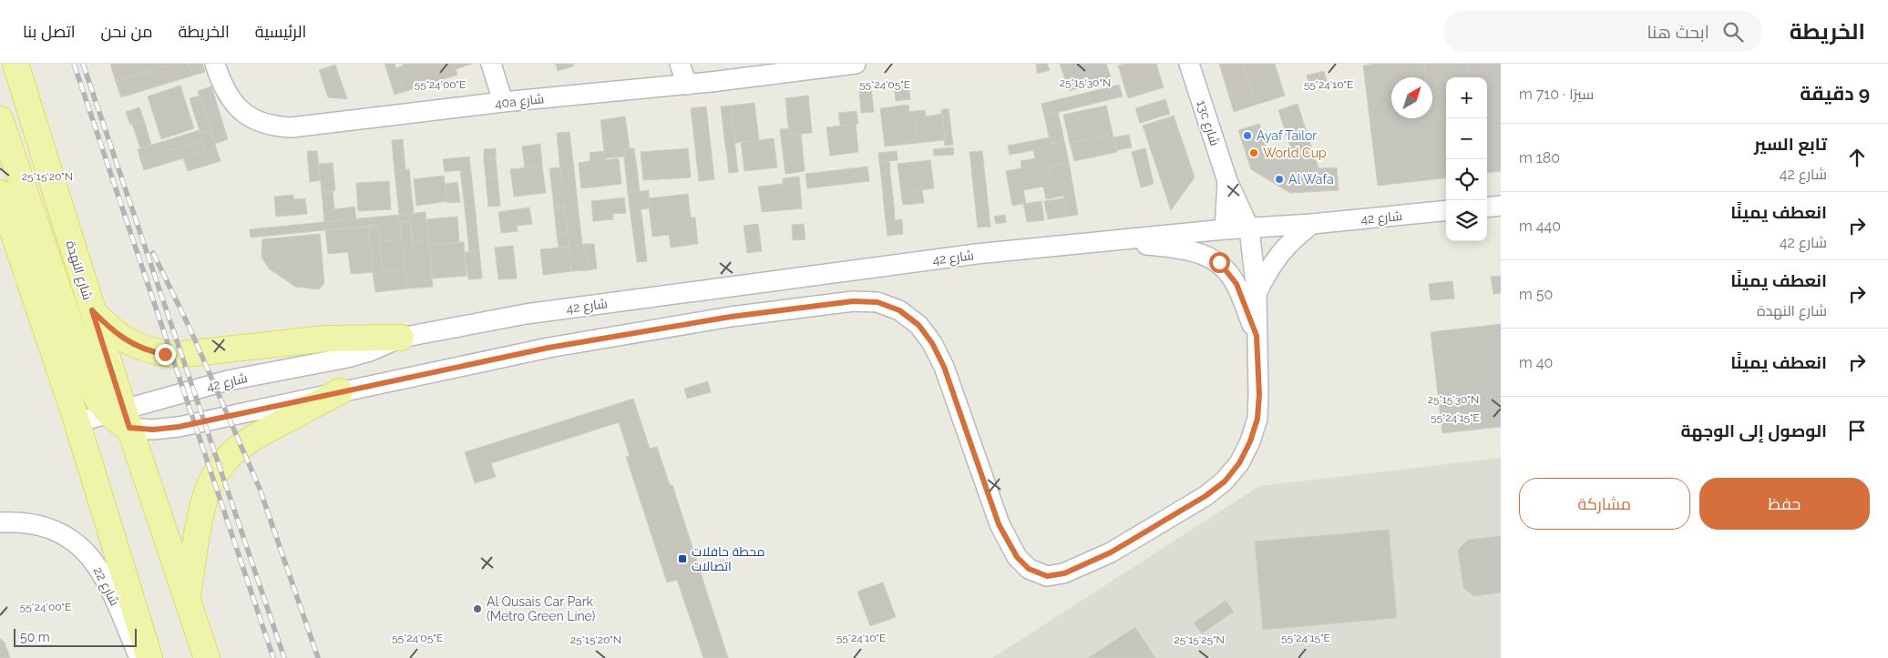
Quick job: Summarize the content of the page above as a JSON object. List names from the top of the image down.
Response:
{
  "streets": {
    "main road": ["شارع النهدة"],
    "street": [
      "40a شارع",
      "13c شارع",
      "شارع 42",
      "شارع 22"
    ]
  },
  "crossings": [
    ["13c شارع", "شارع 42"],
    ["شارع 42", "شارع النهدة"]
  ],
  "places": {
    "other": [
      "Ayaf Tailor",
      "World Cup",
      "Al Wafa",
      "Al Qusais Car Park (Metro Green Line)"
    ],
    "transit": ["محطة حافلات اتصالات"]
  },
  "scale_bar": "50 m",
  "north": "top right",
  "page": {
    "header": "الخريطة",
    "search": "ابحث هنا",
    "nav": [
      "الرئيسية",
      "الخريطة",
      "من نحن",
      "اتصل بنا"
    ],
    "heading": ["9 دقيقة", "سيرًا · 710 m"],
    "map_buttons": ["+", "−"],
    "list": [
      ["تابع السير", "شارع 42", "180 m"],
      ["انعطف يمينًا", "شارع 42", "440 m"],
      ["انعطف يمينًا", "شارع النهدة", "50 m"],
      ["انعطف يمينًا", "40 m"],
      "الوصول إلى الوجهة"
    ],
    "buttons": ["حفظ", "مشاركة"],
    "scale": "50 m"
  },
  "coordinates": [
    "25°15'30\"N",
    "55°24'00\"E",
    "55°24'05\"E",
    "55°24'10\"E",
    "25°15'20\"N",
    "55°24'15\"E",
    "25°15'25\"N"
  ]
}
